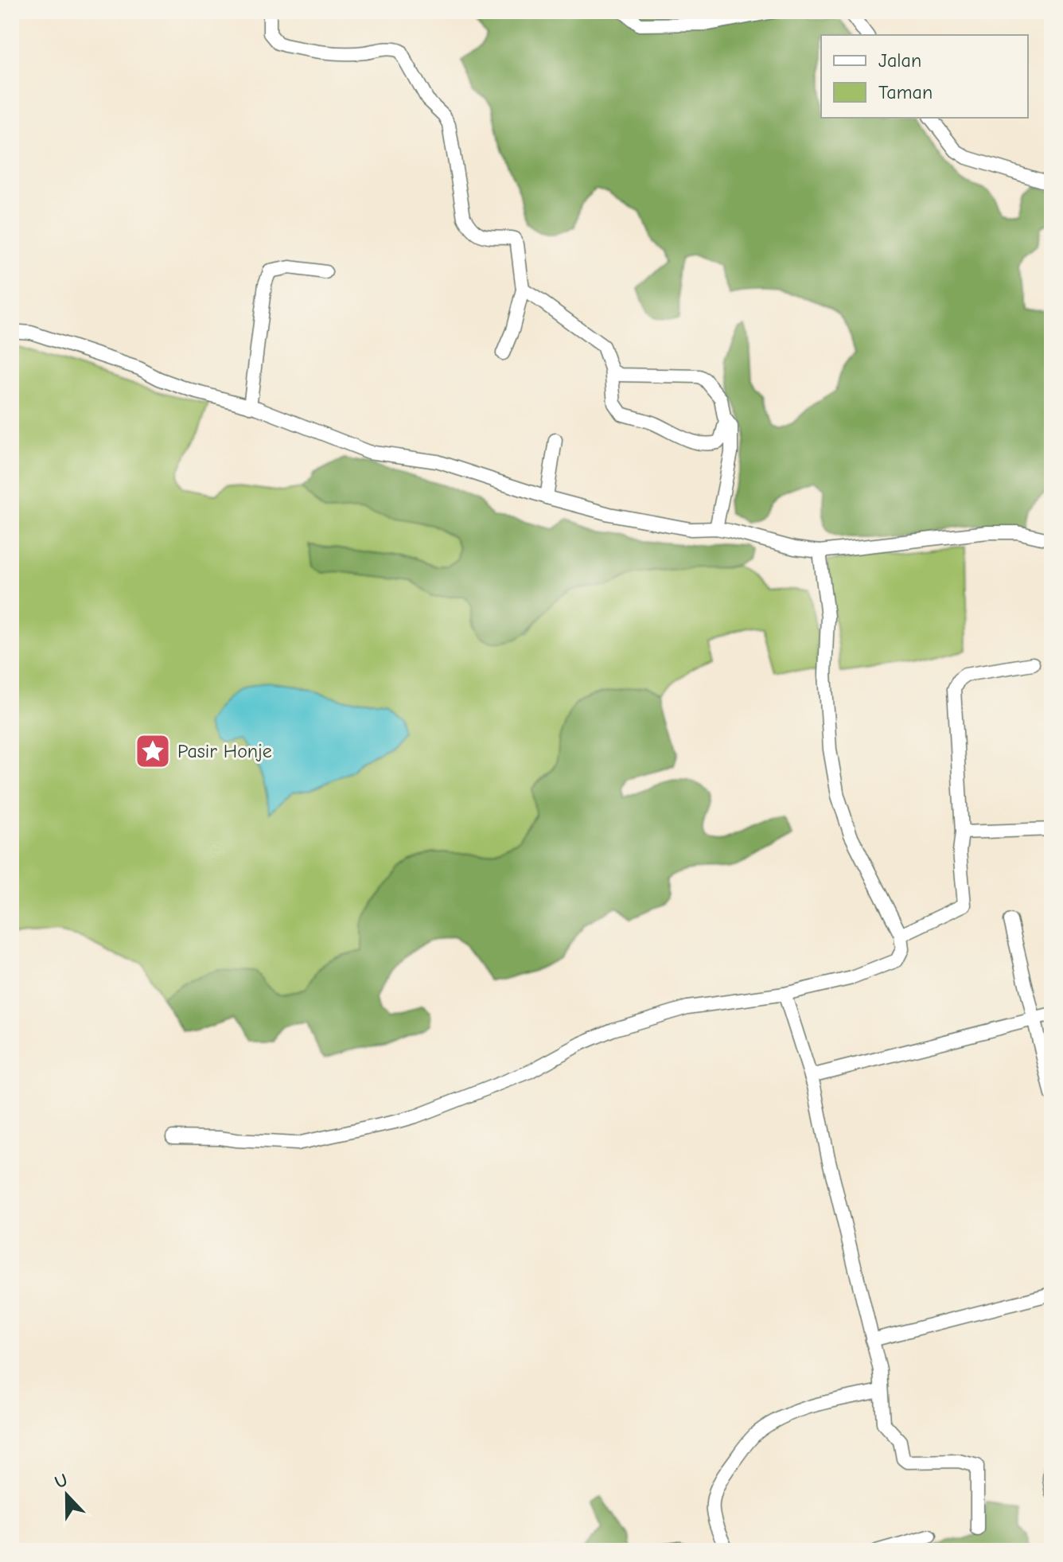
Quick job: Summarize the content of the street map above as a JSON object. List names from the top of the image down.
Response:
{
  "places": {
    "place": ["Pasir Honje"]
  },
  "legend": ["Jalan", "Taman"],
  "north": "top"
}
